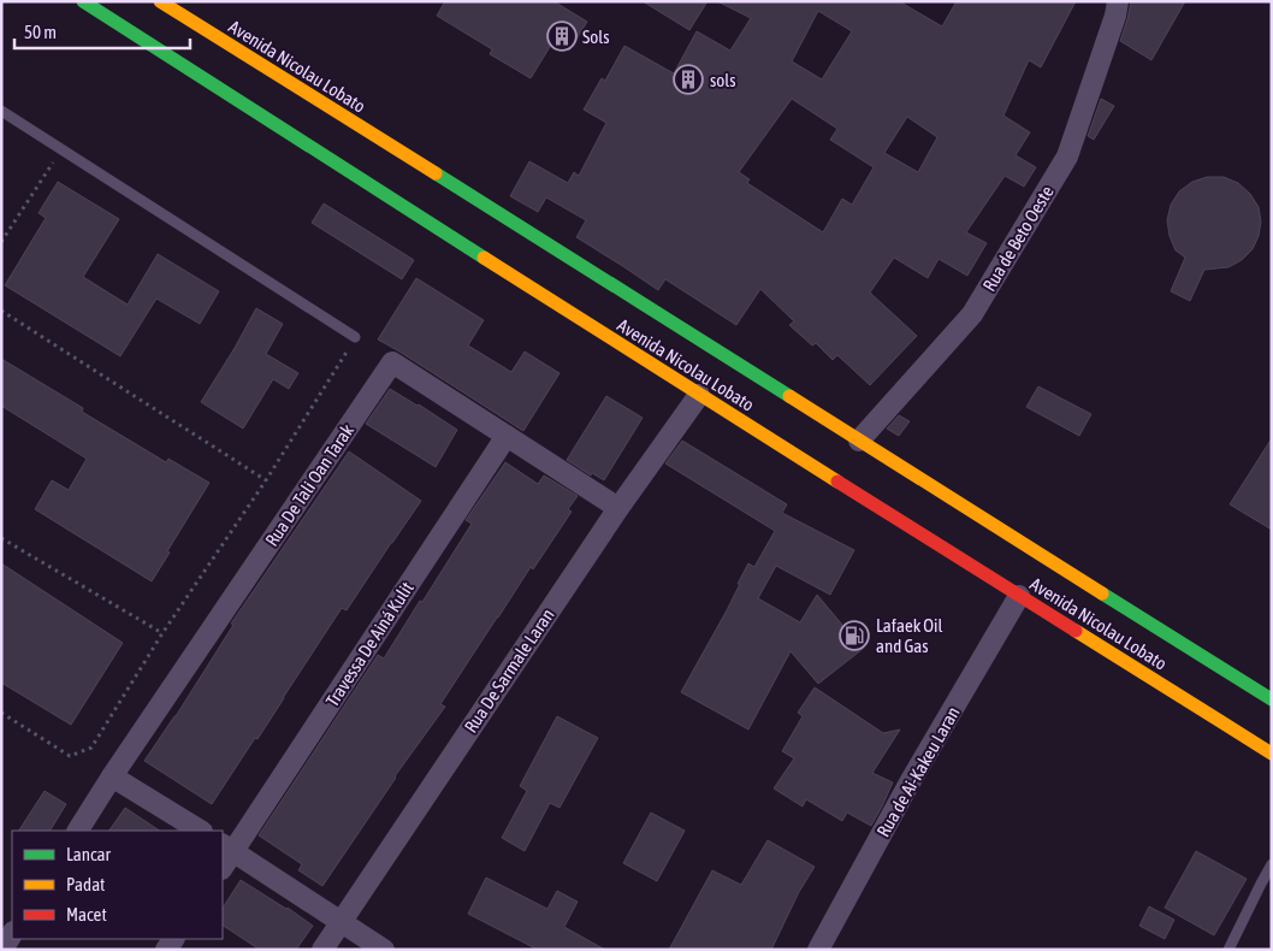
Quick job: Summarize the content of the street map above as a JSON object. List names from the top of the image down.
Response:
{
  "streets": {
    "main road": ["Avenida Nicolau Lobato"],
    "street": [
      "Rua de Beto Oeste",
      "Rua De Tali Oan Tarak",
      "Travessa De Ainá Kulit",
      "Rua De Sarmale Laran",
      "Rua de Ai-Kakeu Laran"
    ]
  },
  "crossings": [
    ["Avenida Nicolau Lobato", "Rua de Beto Oeste"],
    ["Avenida Nicolau Lobato", "Rua De Sarmale Laran"],
    ["Avenida Nicolau Lobato", "Rua de Ai-Kakeu Laran"],
    ["Rua De Tali Oan Tarak", "Travessa De Ainá Kulit"],
    ["Rua De Tali Oan Tarak", "Rua De Sarmale Laran"]
  ],
  "places": {
    "building": ["Sols", "sols"],
    "fuel station": ["Lafaek Oil and Gas"]
  },
  "legend": ["Lancar", "Padat", "Macet"],
  "scale_bar": "50 m"
}
